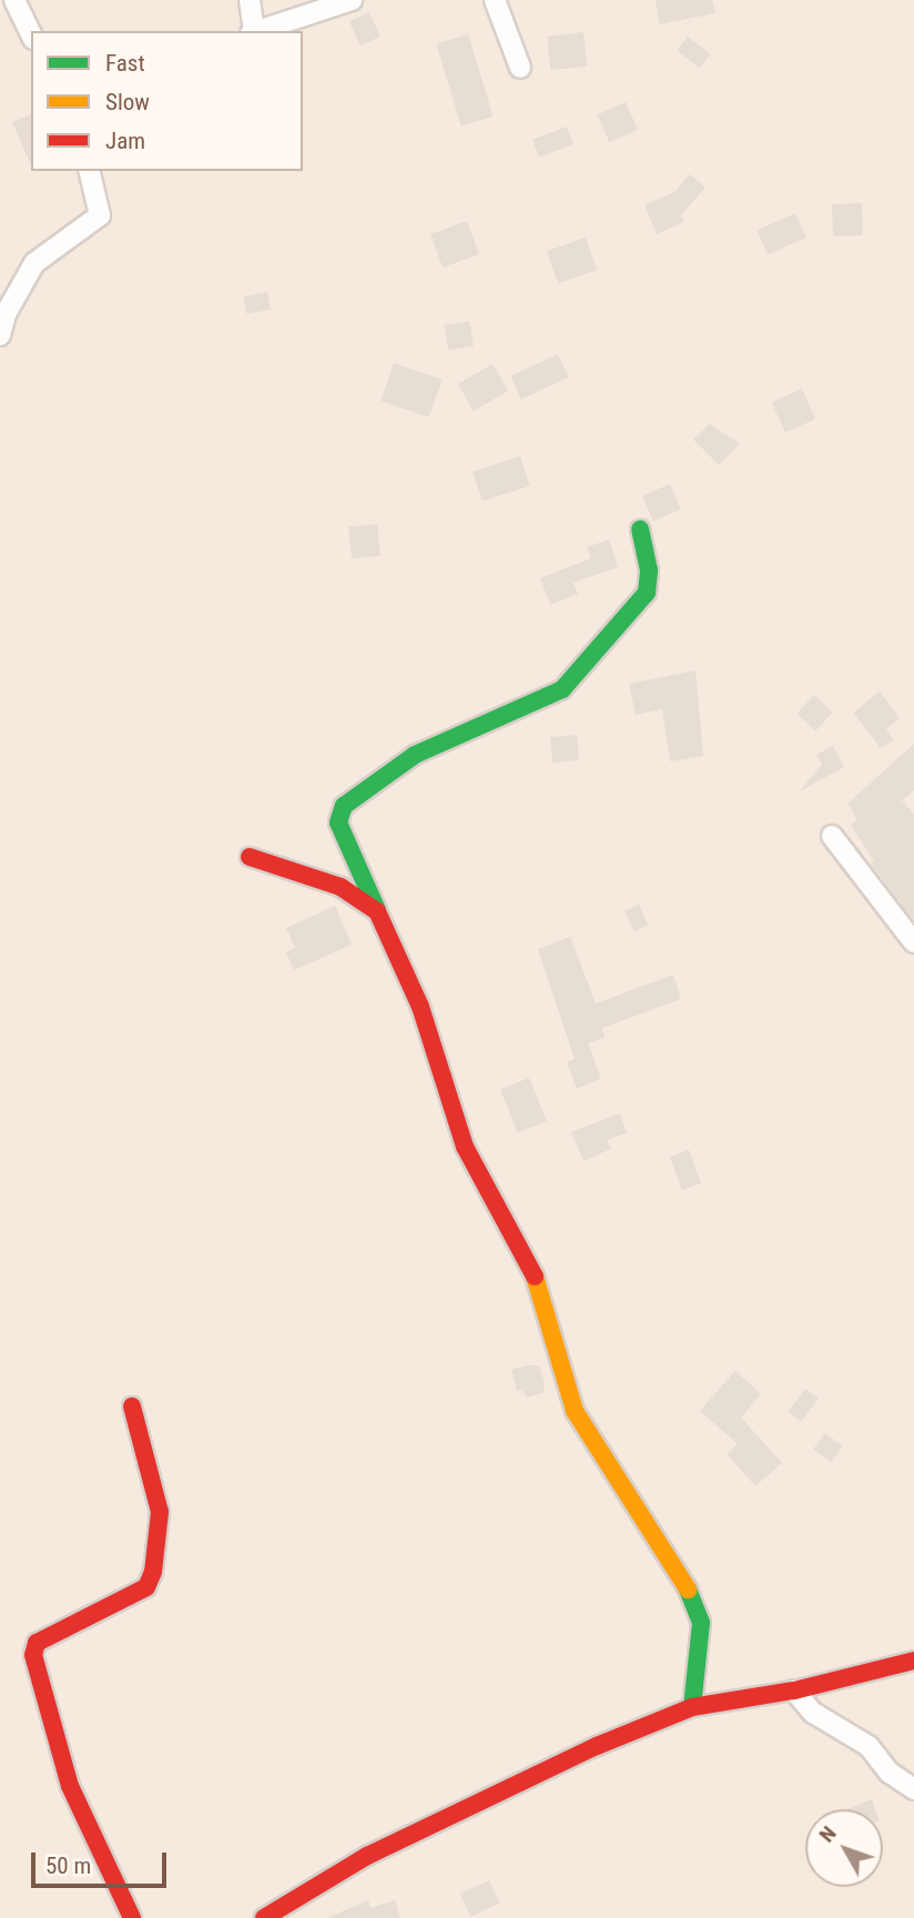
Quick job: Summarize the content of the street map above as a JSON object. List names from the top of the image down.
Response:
{
  "legend": ["Fast", "Slow", "Jam"],
  "scale_bar": "50 m",
  "north": "top left"
}
